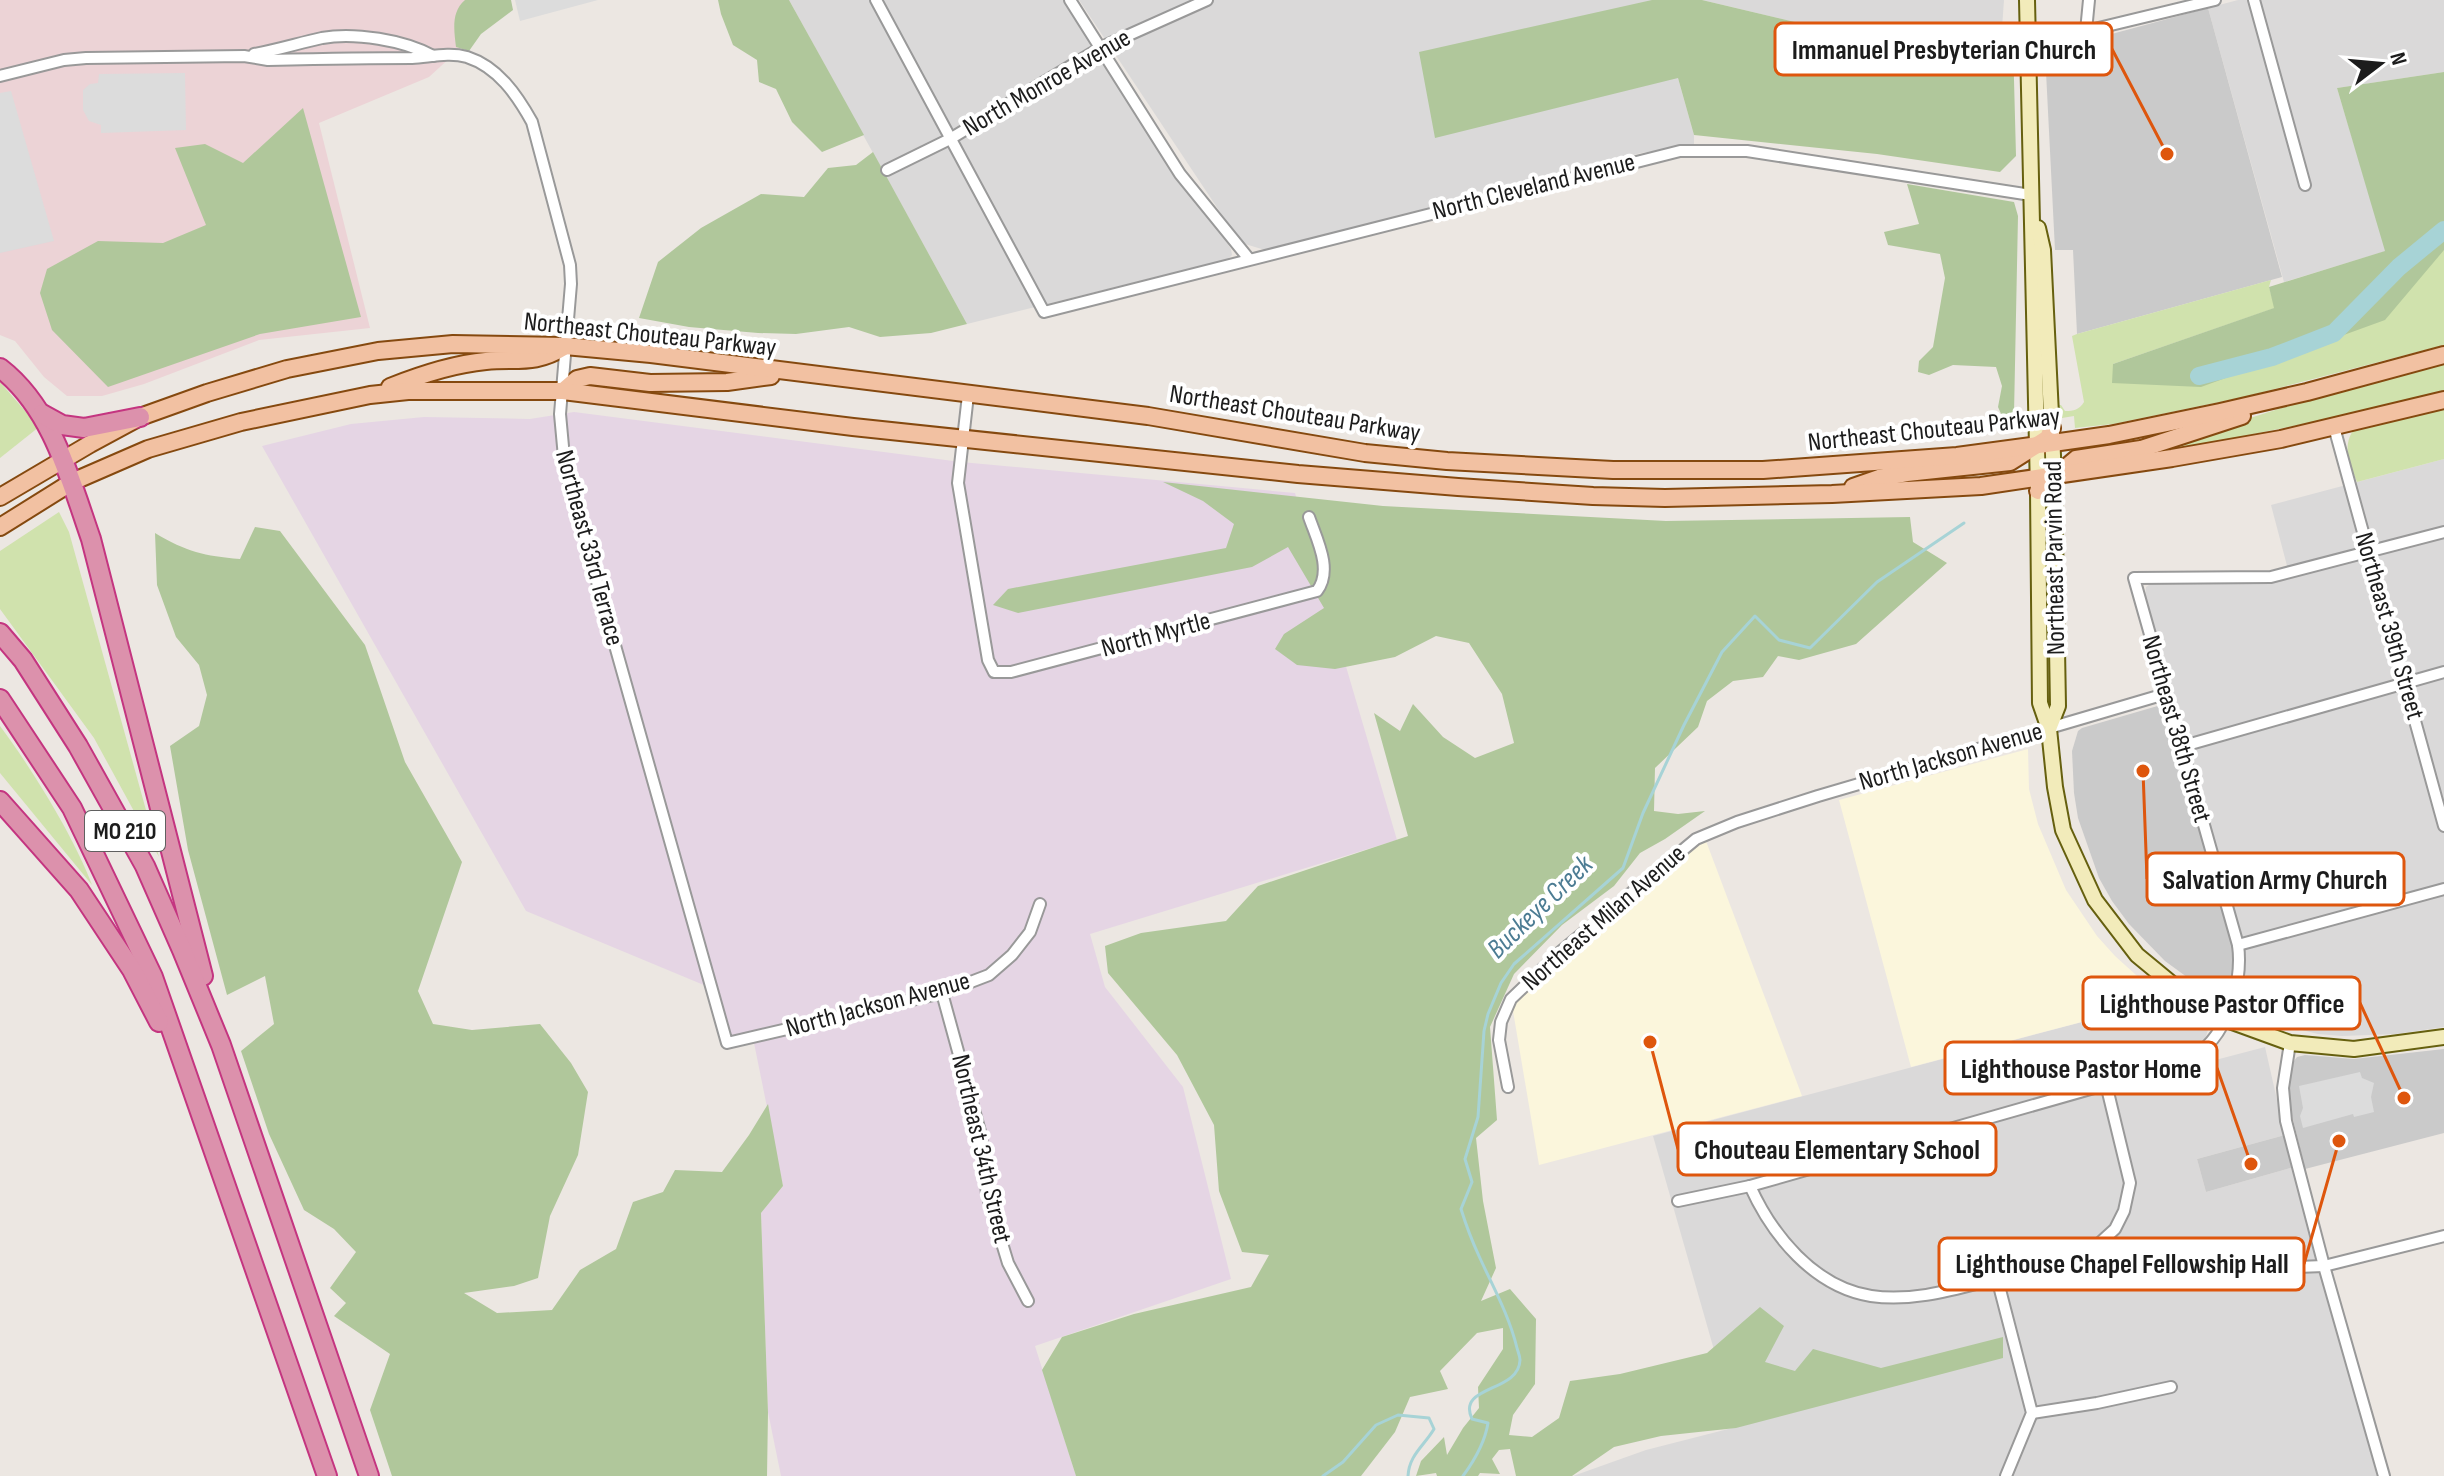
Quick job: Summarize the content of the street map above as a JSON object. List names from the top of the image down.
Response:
{
  "streets": {
    "highway": ["MO 210"],
    "main road": ["Northeast Chouteau Parkway", "Northeast Parvin Road"],
    "street": [
      "North Monroe Avenue",
      "North Cleveland Avenue",
      "Northeast 33rd Terrace",
      "Northeast 39th Street",
      "North Myrtle",
      "Northeast 38th Street",
      "North Jackson Avenue",
      "Northeast Milan Avenue",
      "Northeast 34th Street"
    ]
  },
  "crossings": [
    ["North Monroe Avenue", "North Cleveland Avenue"],
    ["North Cleveland Avenue", "Northeast Parvin Road"],
    ["Northeast Chouteau Parkway", "Northeast 33rd Terrace"],
    ["Northeast Chouteau Parkway", "Northeast Parvin Road"],
    ["Northeast Chouteau Parkway", "Northeast 39th Street"],
    ["Northeast Chouteau Parkway", "North Myrtle"],
    ["Northeast 33rd Terrace", "North Jackson Avenue"],
    ["Northeast Parvin Road", "Northeast 38th Street"],
    ["Northeast Parvin Road", "North Jackson Avenue"],
    ["Northeast 39th Street", "Northeast 38th Street"],
    ["Northeast 38th Street", "North Jackson Avenue"],
    ["North Jackson Avenue", "Northeast Milan Avenue"],
    ["North Jackson Avenue", "Northeast 34th Street"]
  ],
  "water": ["Buckeye Creek"],
  "places": [
    "Immanuel Presbyterian Church",
    "Salvation Army Church",
    "Chouteau Elementary School",
    "Lighthouse Pastor Office",
    "Lighthouse Chapel Fellowship Hall",
    "Lighthouse Pastor Home"
  ],
  "north": "right"
}
